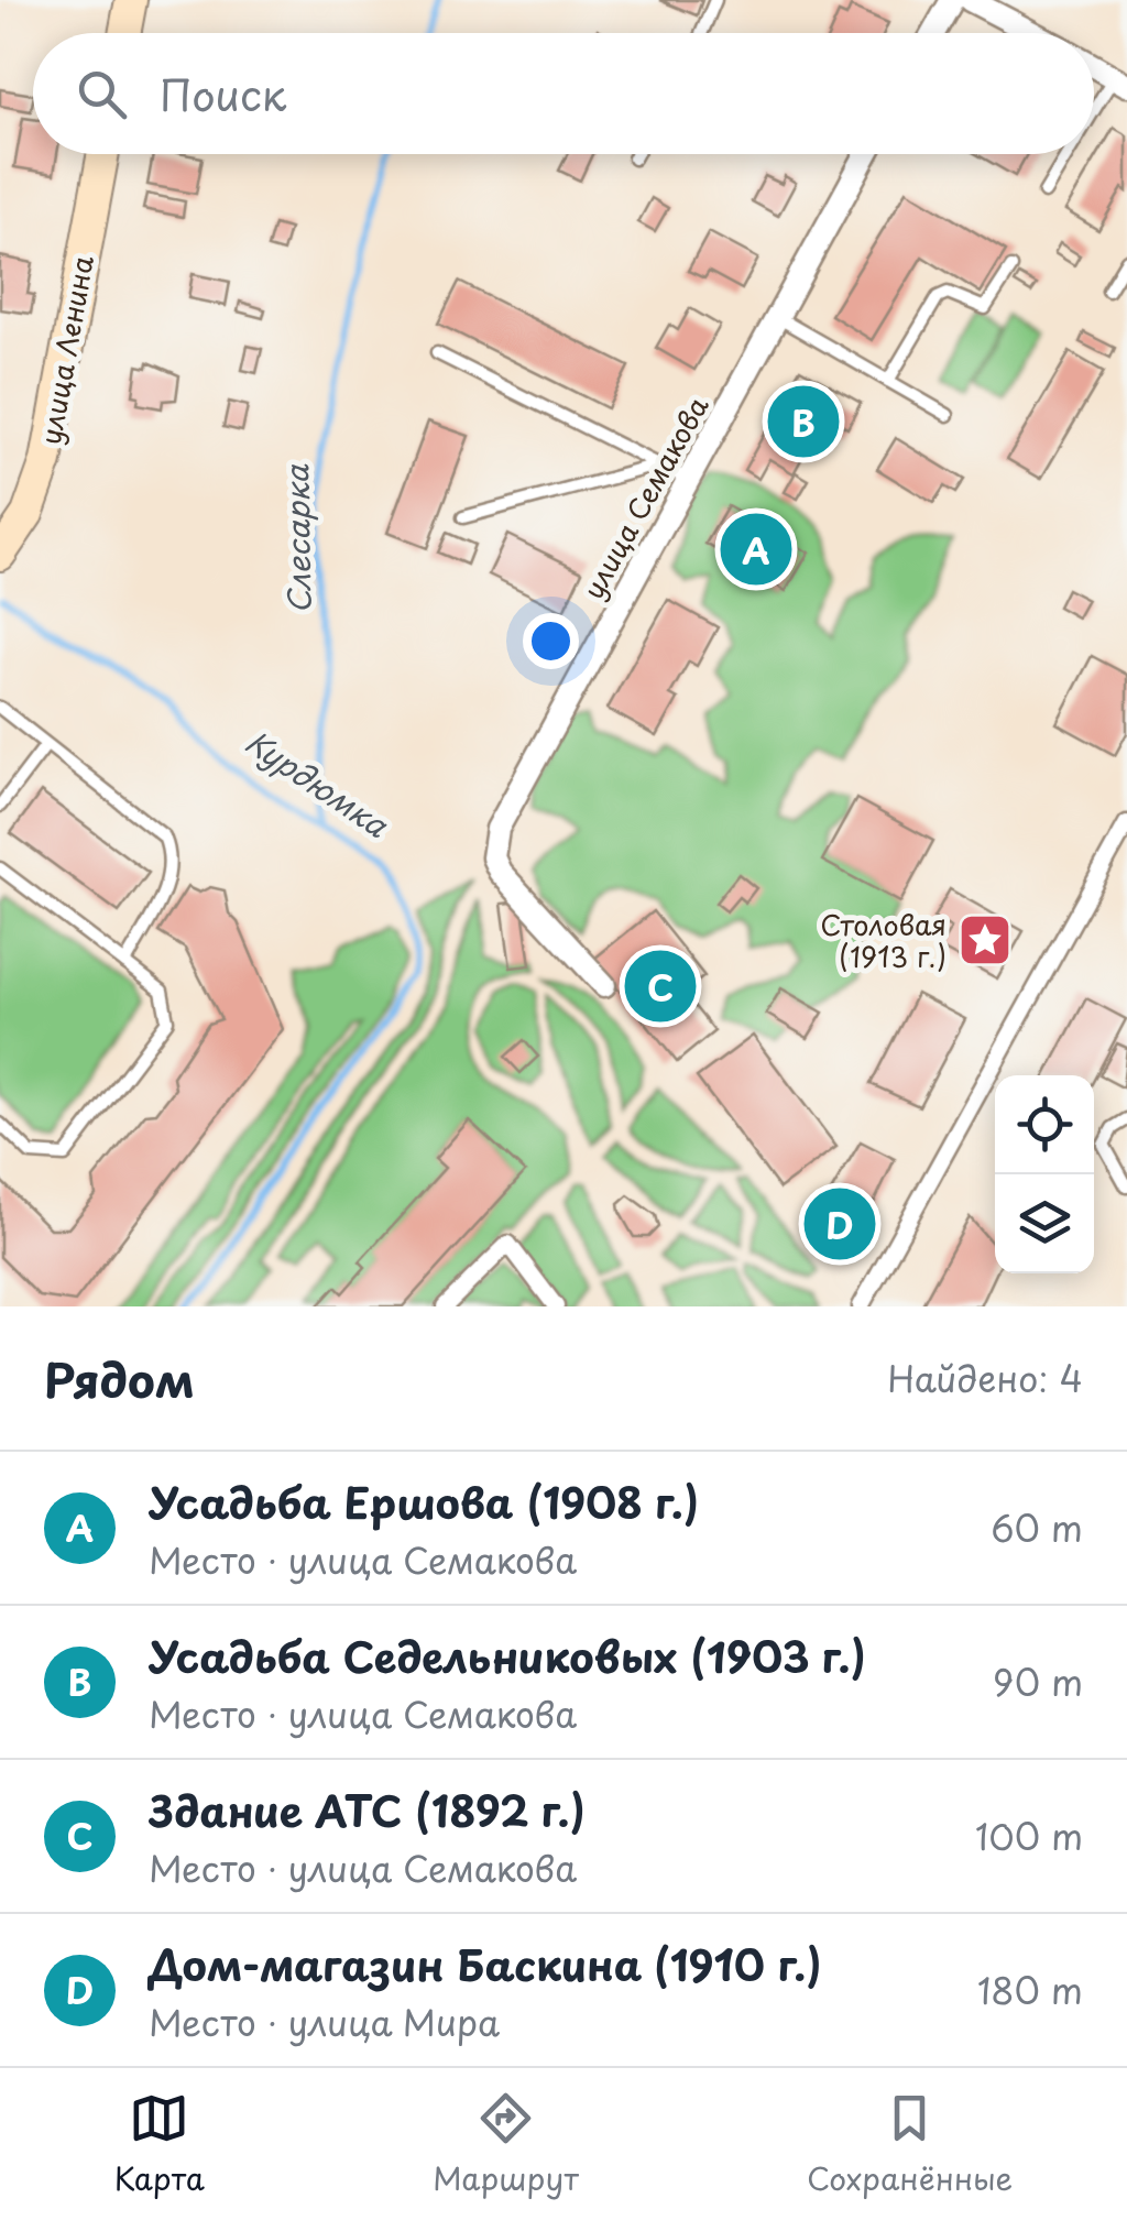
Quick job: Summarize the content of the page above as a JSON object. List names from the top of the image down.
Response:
{
  "streets": {
    "main road": ["улица Ленина"],
    "street": ["улица Семакова"]
  },
  "water": ["Слесарка", "Курдюмка"],
  "places": {
    "place": ["Столовая (1913 г.)"]
  },
  "page": {
    "search": "Поиск",
    "pins": [
      "B",
      "A",
      "C",
      "D"
    ],
    "heading": ["Рядом", "Найдено: 4"],
    "list": [
      {
        "mark": "A",
        "name": "Усадьба Ершова (1908 г.)",
        "note": "Место · улица Семакова",
        "value": "60 m"
      },
      {
        "mark": "B",
        "name": "Усадьба Седельниковых (1903 г.)",
        "note": "Место · улица Семакова",
        "value": "90 m"
      },
      {
        "mark": "C",
        "name": "Здание АТС (1892 г.)",
        "note": "Место · улица Семакова",
        "value": "100 m"
      },
      {
        "mark": "D",
        "name": "Дом-магазин Баскина (1910 г.)",
        "note": "Место · улица Мира",
        "value": "180 m"
      }
    ],
    "nav": ["Карта", "Маршрут", "Сохранённые"]
  }
}
